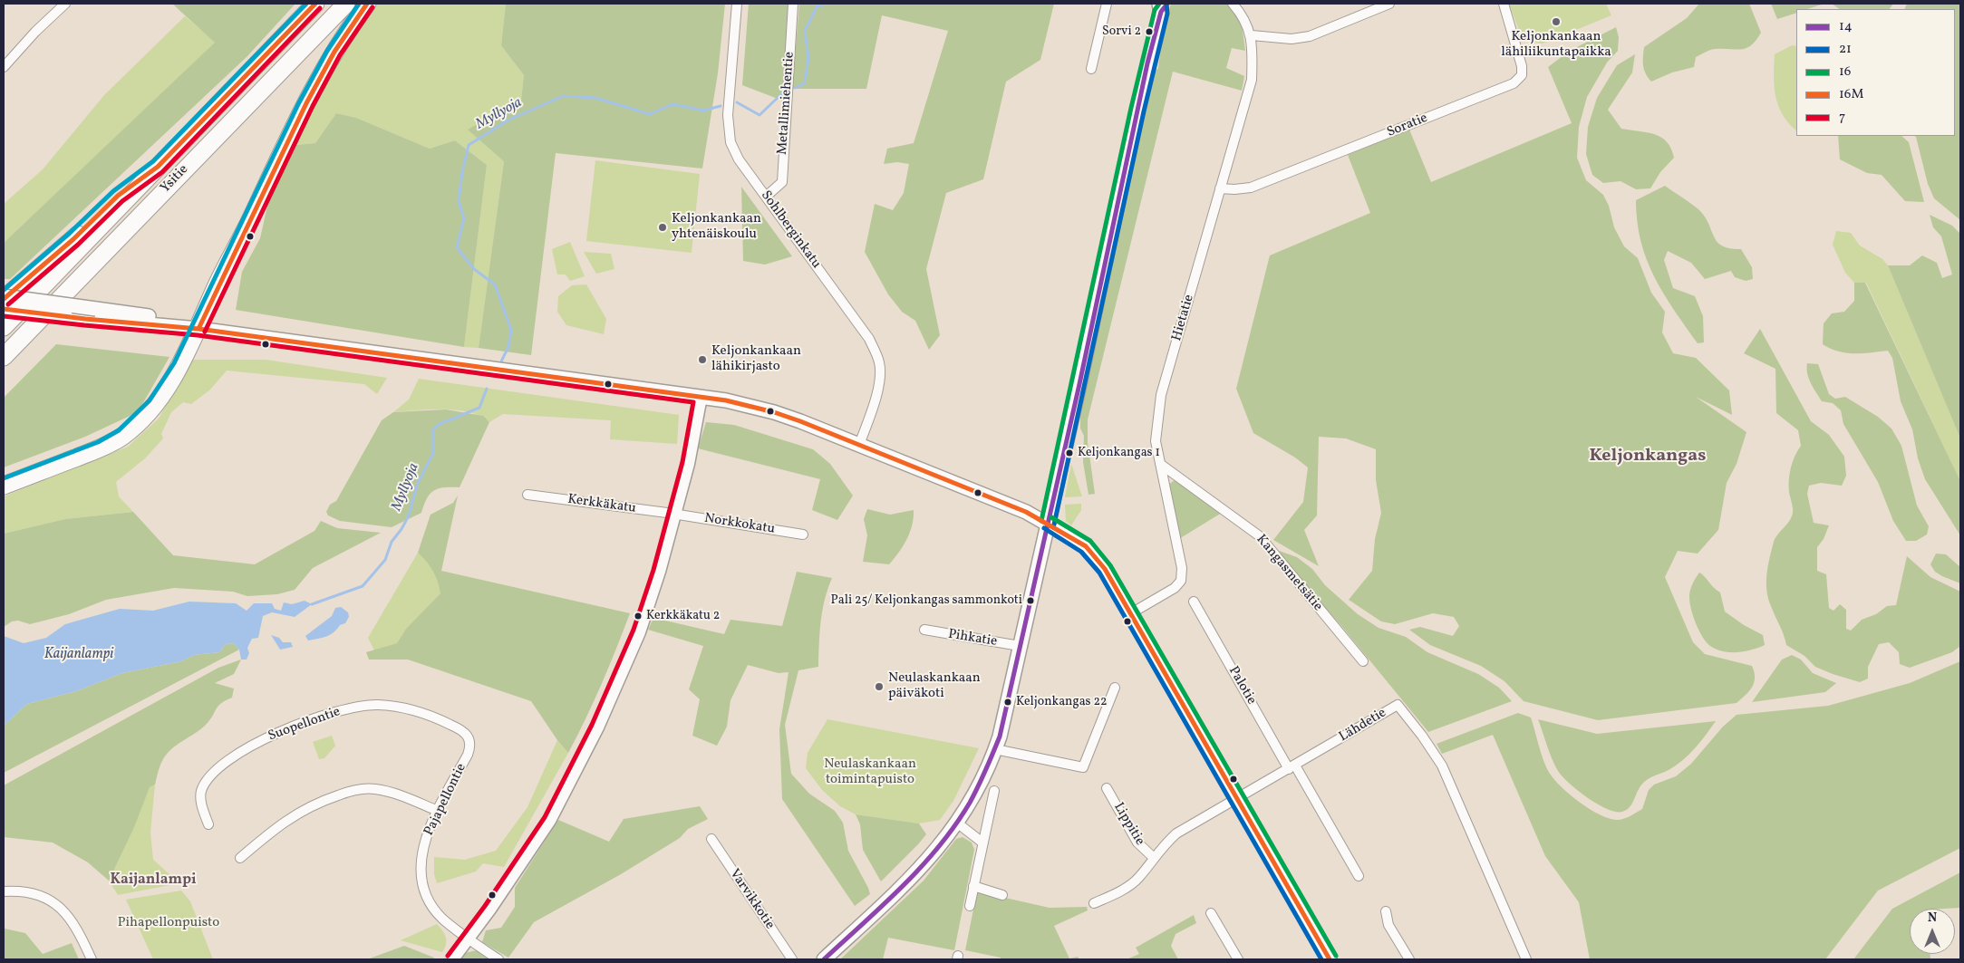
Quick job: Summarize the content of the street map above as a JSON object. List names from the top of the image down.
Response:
{
  "streets": {
    "highway": ["Ysitie"],
    "street": [
      "Metallimiehentie",
      "Soratie",
      "Sohlberginkatu",
      "Hietatie",
      "Kerkkäkatu",
      "Norkkokatu",
      "Kangasmetsätie",
      "Pihkatie",
      "Palotie",
      "Suopellontie",
      "Lähdetie",
      "Pajapellontie",
      "Lippitie",
      "Varvikkotie"
    ]
  },
  "crossings": [
    ["Metallimiehentie", "Sohlberginkatu"],
    ["Soratie", "Hietatie"],
    ["Hietatie", "Kangasmetsätie"],
    ["Kerkkäkatu", "Norkkokatu"],
    ["Palotie", "Lähdetie"],
    ["Suopellontie", "Pajapellontie"],
    ["Lähdetie", "Lippitie"]
  ],
  "districts": ["Keljonkangas", "Kaijanlampi"],
  "water": ["Myllyoja", "Kaijanlampi"],
  "parks": ["Neulaskankaan toimintapuisto", "Pihapellonpuisto"],
  "places": [
    "Keljonkankaan lähiliikuntapaikka",
    "Sorvi 2",
    "Keljonkankaan yhtenäiskoulu",
    "Keljonkankaan lähikirjasto",
    "Keljonkangas 1",
    "Pali 25/ Keljonkangas sammonkoti",
    "Kerkkäkatu 2",
    "Neulaskankaan päiväkoti",
    "Keljonkangas 22"
  ],
  "lines": [
    "transit line 14",
    "transit line 21",
    "transit line 16",
    "transit line 16M",
    "transit line 7"
  ],
  "legend": [
    "14",
    "21",
    "16",
    "16M",
    "7"
  ],
  "north": "top"
}
